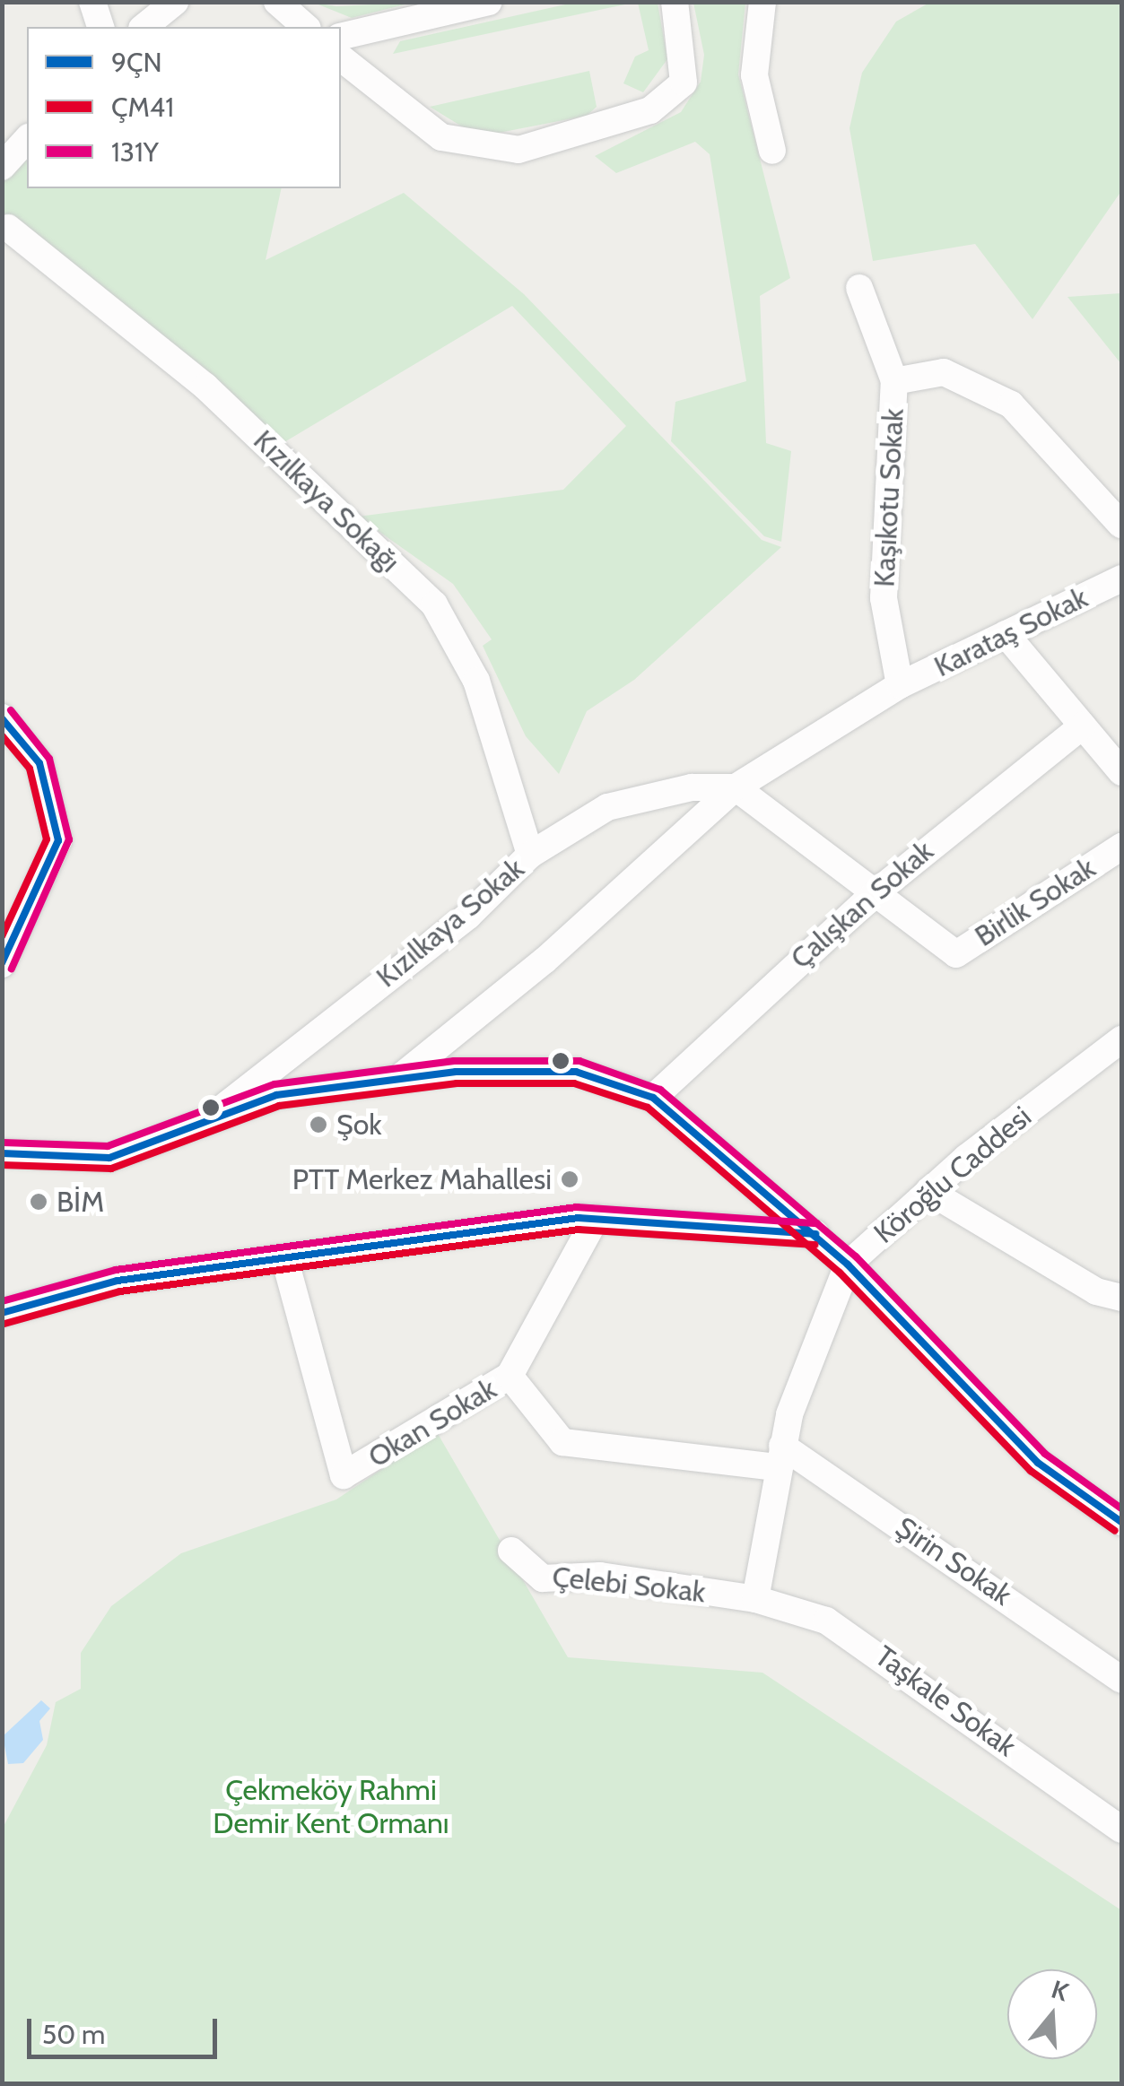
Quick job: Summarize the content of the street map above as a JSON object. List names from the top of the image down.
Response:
{
  "streets": {
    "street": [
      "Kaşıkotu Sokak",
      "Kızılkaya Sokağı",
      "Karataş Sokak",
      "Birlik Sokak",
      "Çalışkan Sokak",
      "Kızılkaya Sokak",
      "Köroğlu Caddesi",
      "Okan Sokak",
      "Şirin Sokak",
      "Çelebi Sokak",
      "Taşkale Sokak"
    ]
  },
  "crossings": [
    ["Kaşıkotu Sokak", "Karataş Sokak"],
    ["Kızılkaya Sokağı", "Kızılkaya Sokak"],
    ["Birlik Sokak", "Çalışkan Sokak"],
    ["Birlik Sokak", "Kızılkaya Sokak"],
    ["Köroğlu Caddesi", "Şirin Sokak"],
    ["Köroğlu Caddesi", "Çelebi Sokak"],
    ["Köroğlu Caddesi", "Taşkale Sokak"],
    ["Çelebi Sokak", "Taşkale Sokak"]
  ],
  "parks": ["Çekmeköy Rahmi Demir Kent Ormanı"],
  "places": ["Şok", "PTT Merkez Mahallesi", "BİM"],
  "lines": ["transit line 131Y", "transit line 9ÇN", "transit line ÇM41"],
  "legend": ["9ÇN", "ÇM41", "131Y"],
  "scale_bar": "50 m",
  "north": "top"
}
